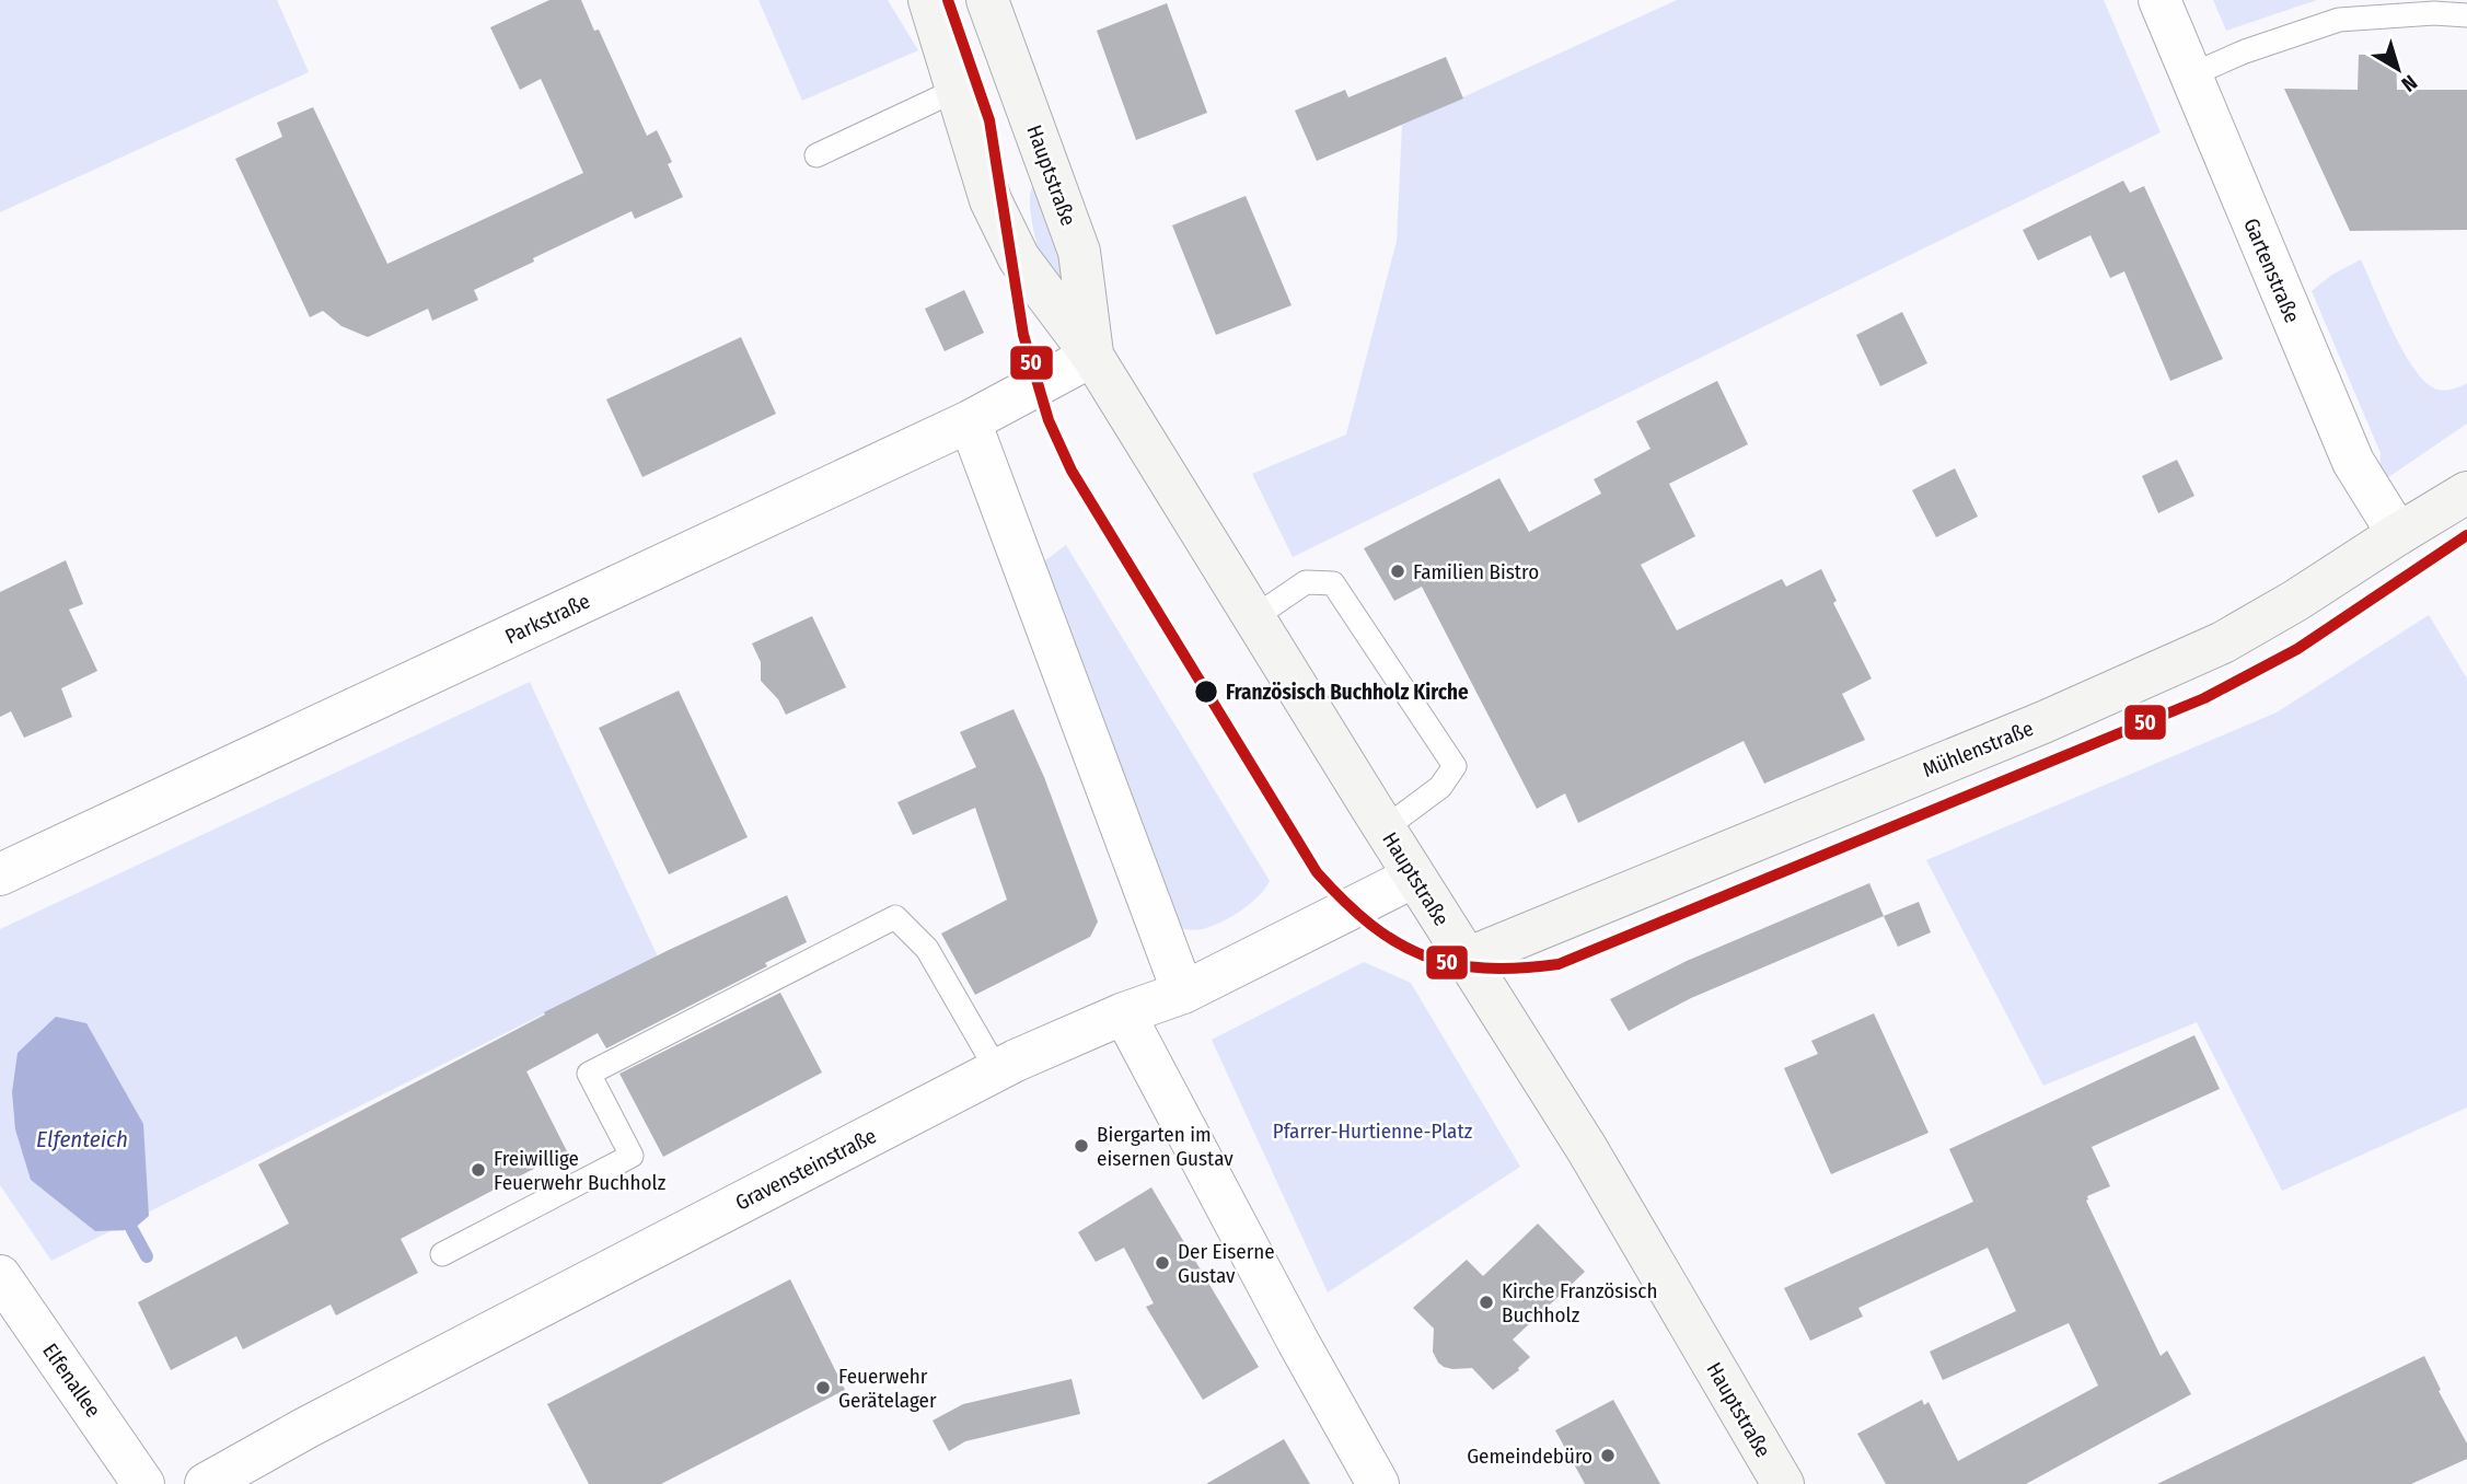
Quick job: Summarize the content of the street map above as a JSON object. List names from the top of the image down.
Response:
{
  "streets": {
    "main road": ["Hauptstraße", "Mühlenstraße"],
    "street": [
      "Gartenstraße",
      "Parkstraße",
      "Gravensteinstraße",
      "Elfenallee"
    ]
  },
  "crossings": [
    ["Hauptstraße", "Parkstraße"],
    ["Hauptstraße", "Mühlenstraße"],
    ["Hauptstraße", "Gravensteinstraße"],
    ["Gartenstraße", "Mühlenstraße"]
  ],
  "water": ["Elfenteich"],
  "parks": ["Pfarrer-Hurtienne-Platz"],
  "places": [
    "Familien Bistro",
    "Französisch Buchholz Kirche",
    "Biergarten im eisernen Gustav",
    "Freiwillige Feuerwehr Buchholz",
    "Der Eiserne Gustav",
    "Kirche Französisch Buchholz",
    "Feuerwehr Gerätelager",
    "Gemeindebüro"
  ],
  "lines": ["transit line 50"],
  "north": "bottom right"
}
